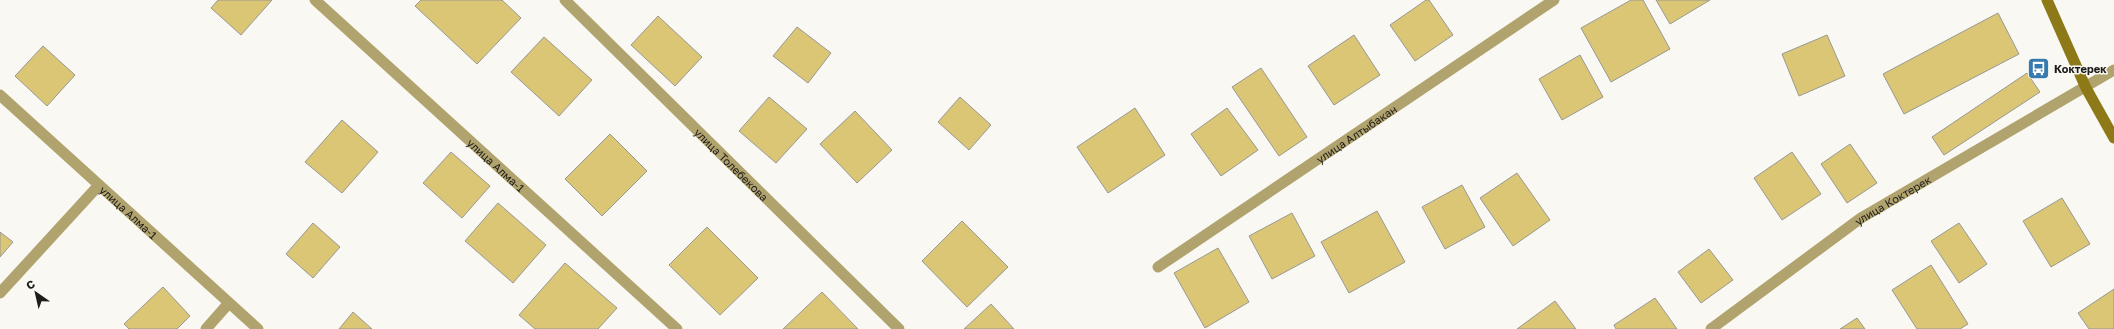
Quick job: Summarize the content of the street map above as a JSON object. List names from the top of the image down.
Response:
{
  "streets": {
    "street": [
      "улица Алтыбакан",
      "улица Толебекова",
      "улица Алма-1",
      "улица Коктерек"
    ]
  },
  "places": {
    "bus stop": ["Коктерек"]
  },
  "north": "top left"
}
